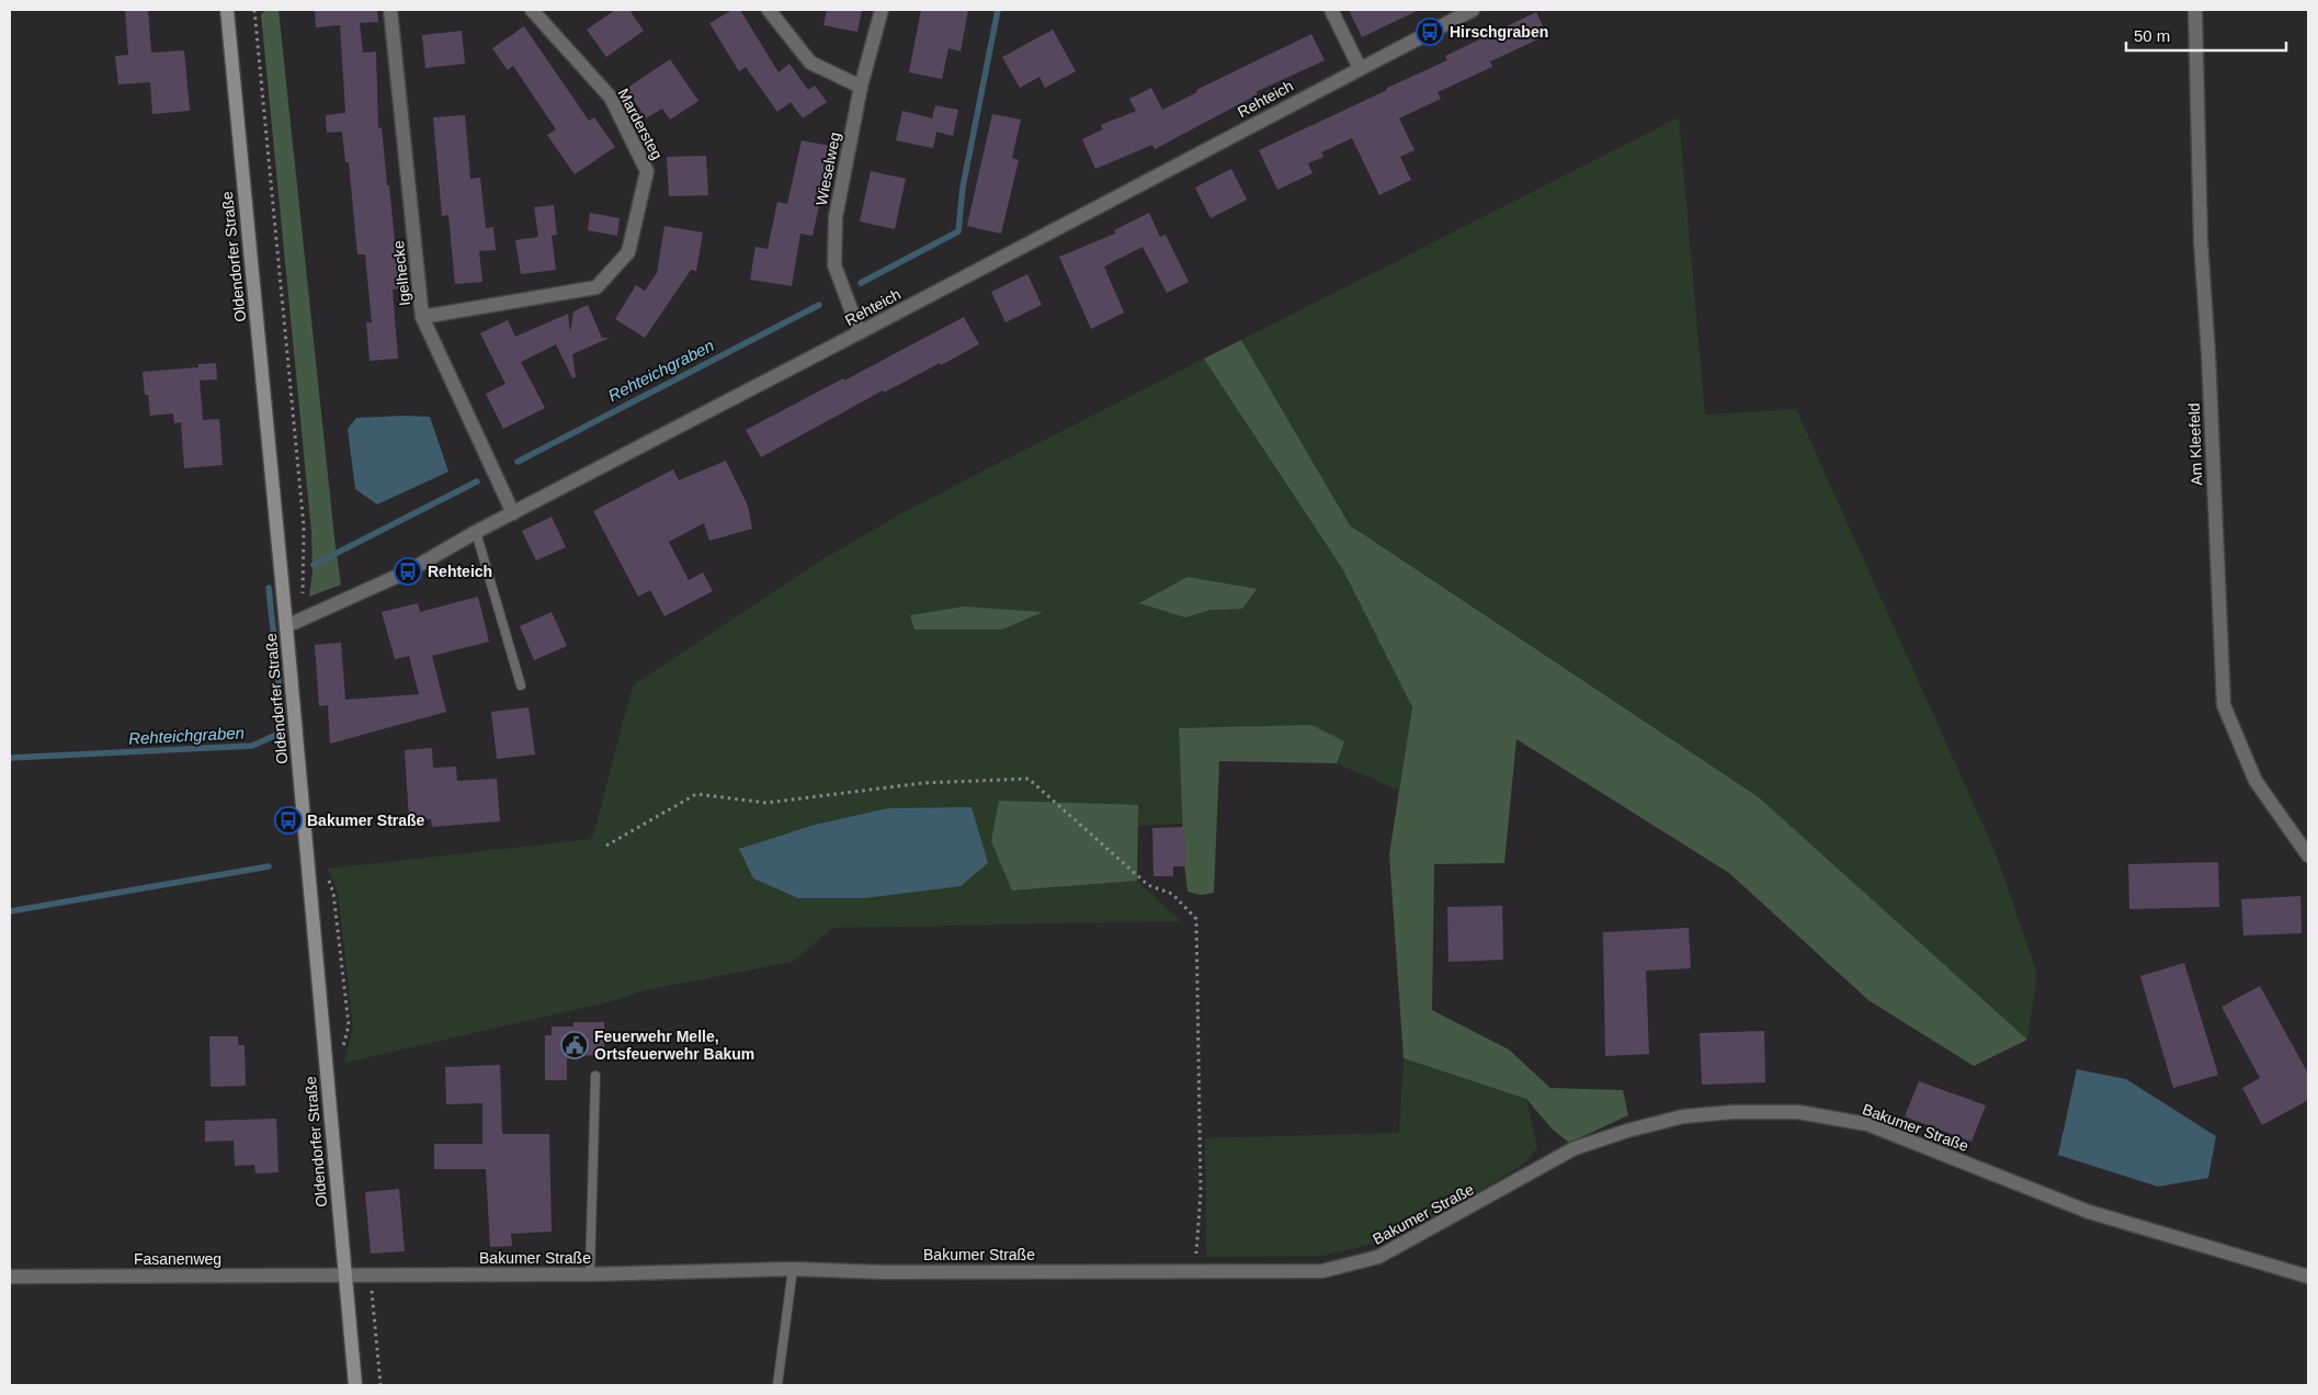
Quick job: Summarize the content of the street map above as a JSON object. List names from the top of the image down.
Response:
{
  "streets": {
    "main road": ["Oldendorfer Straße"],
    "street": [
      "Rehteich",
      "Mardersteg",
      "Wieselweg",
      "Igelhecke",
      "Am Kleefeld",
      "Bakumer Straße",
      "Fasanenweg"
    ]
  },
  "crossings": [
    ["Rehteich", "Wieselweg"],
    ["Rehteich", "Oldendorfer Straße"],
    ["Rehteich", "Igelhecke"],
    ["Mardersteg", "Igelhecke"],
    ["Oldendorfer Straße", "Bakumer Straße"],
    ["Oldendorfer Straße", "Fasanenweg"],
    ["Bakumer Straße", "Fasanenweg"]
  ],
  "water": ["Rehteichgraben"],
  "places": {
    "bus stop": ["Hirschgraben", "Rehteich", "Bakumer Straße"],
    "public building": ["Feuerwehr Melle, Ortsfeuerwehr Bakum"]
  },
  "scale_bar": "50 m"
}
